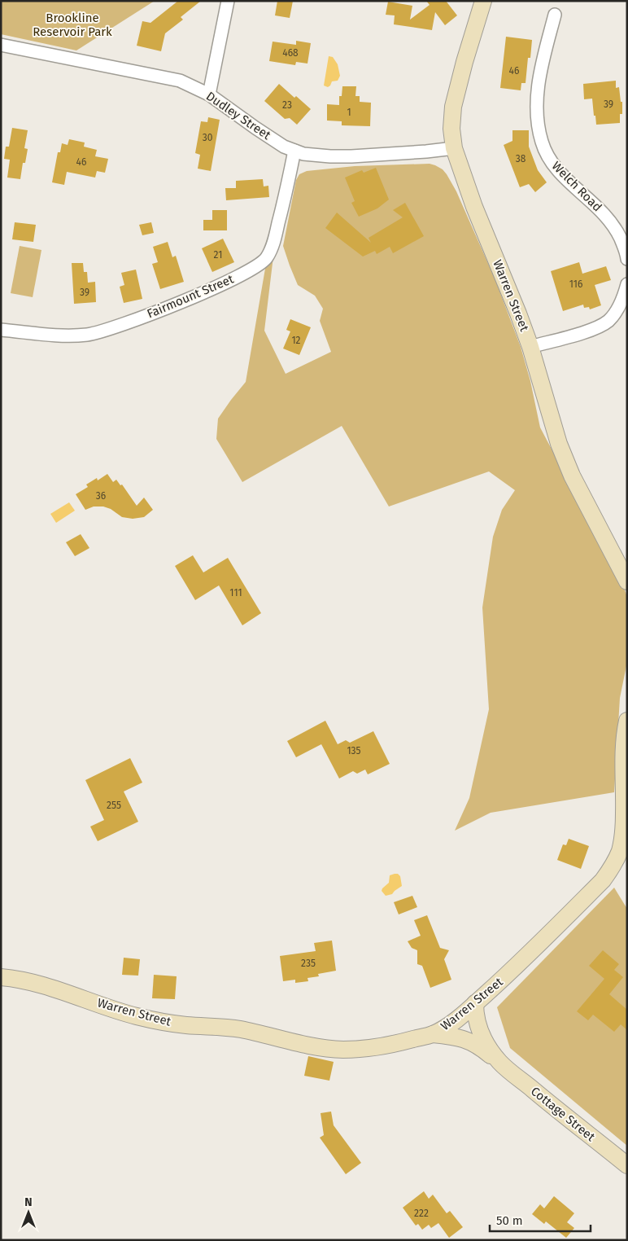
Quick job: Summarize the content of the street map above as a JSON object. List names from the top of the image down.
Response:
{
  "streets": {
    "street": [
      "Dudley Street",
      "Welch Road",
      "Warren Street",
      "Fairmount Street",
      "Cottage Street"
    ]
  },
  "crossings": [
    ["Dudley Street", "Warren Street"],
    ["Dudley Street", "Fairmount Street"],
    ["Warren Street", "Cottage Street"]
  ],
  "parks": ["Brookline Reservoir Park"],
  "house_numbers": [
    "468",
    "46",
    "39",
    "23",
    "1",
    "30",
    "38",
    "46",
    "21",
    "116",
    "39",
    "12",
    "36",
    "111",
    "135",
    "255",
    "235",
    "222"
  ],
  "scale_bar": "50 m",
  "north": "top"
}
